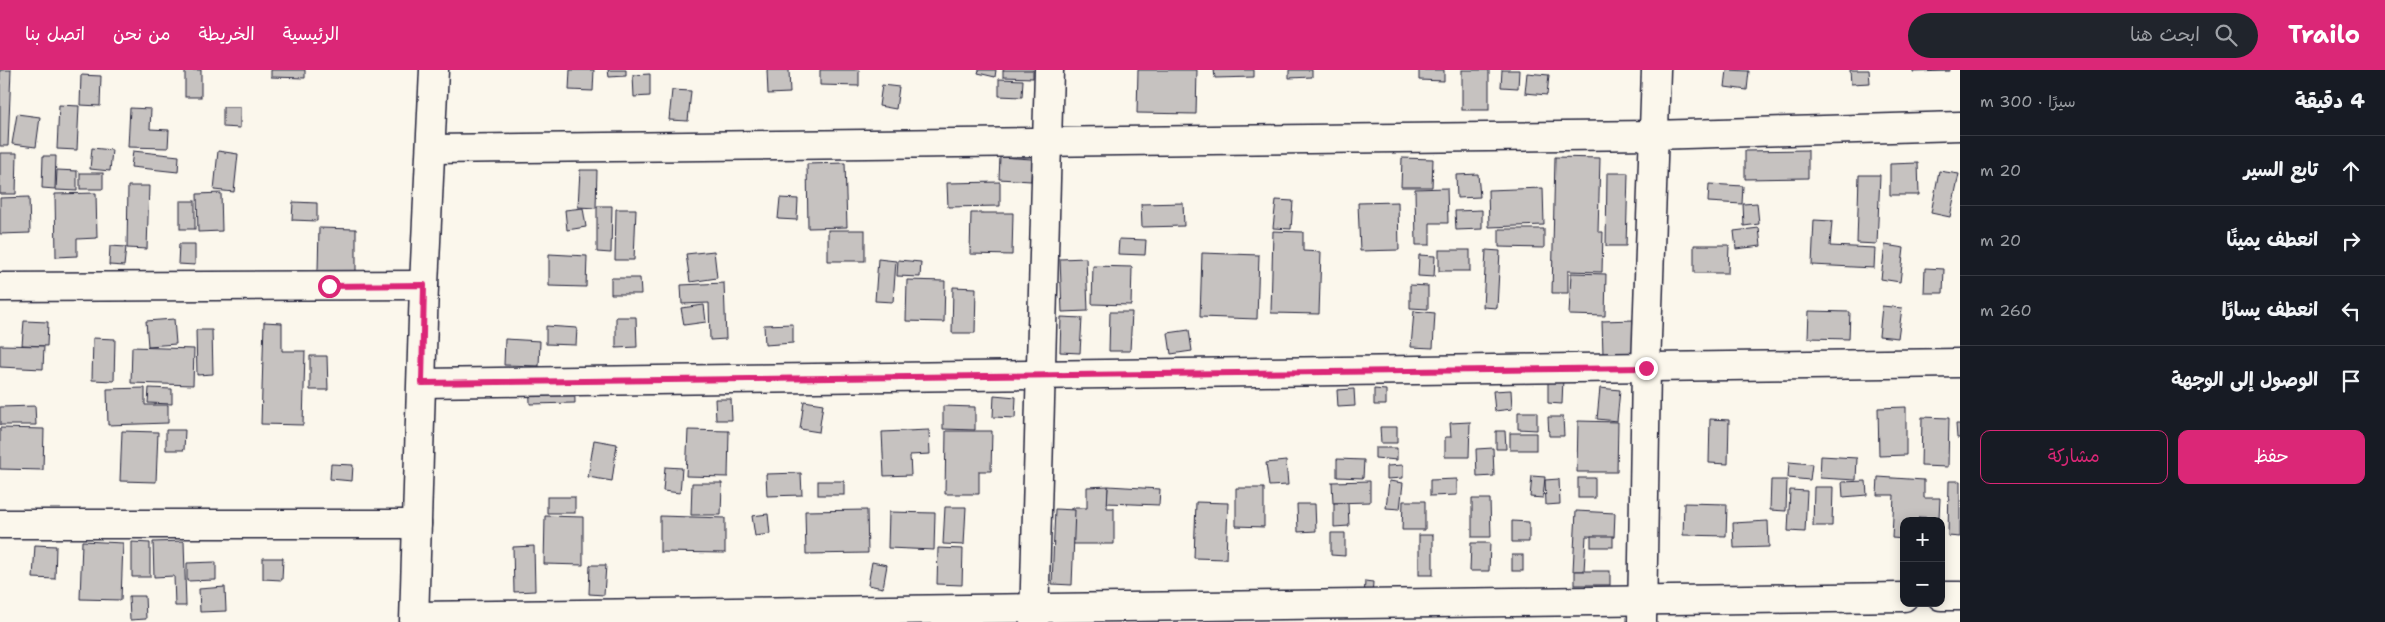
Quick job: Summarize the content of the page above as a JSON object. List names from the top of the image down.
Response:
{
  "page": {
    "header": "Trailo",
    "search": "ابحث هنا",
    "nav": [
      "الرئيسية",
      "الخريطة",
      "من نحن",
      "اتصل بنا"
    ],
    "heading": ["4 دقيقة", "سيرًا · 300 m"],
    "list": [
      ["تابع السير", "20 m"],
      ["انعطف يمينًا", "20 m"],
      ["انعطف يسارًا", "260 m"],
      "الوصول إلى الوجهة"
    ],
    "buttons": ["حفظ", "مشاركة"],
    "map_buttons": ["+", "−"]
  }
}
